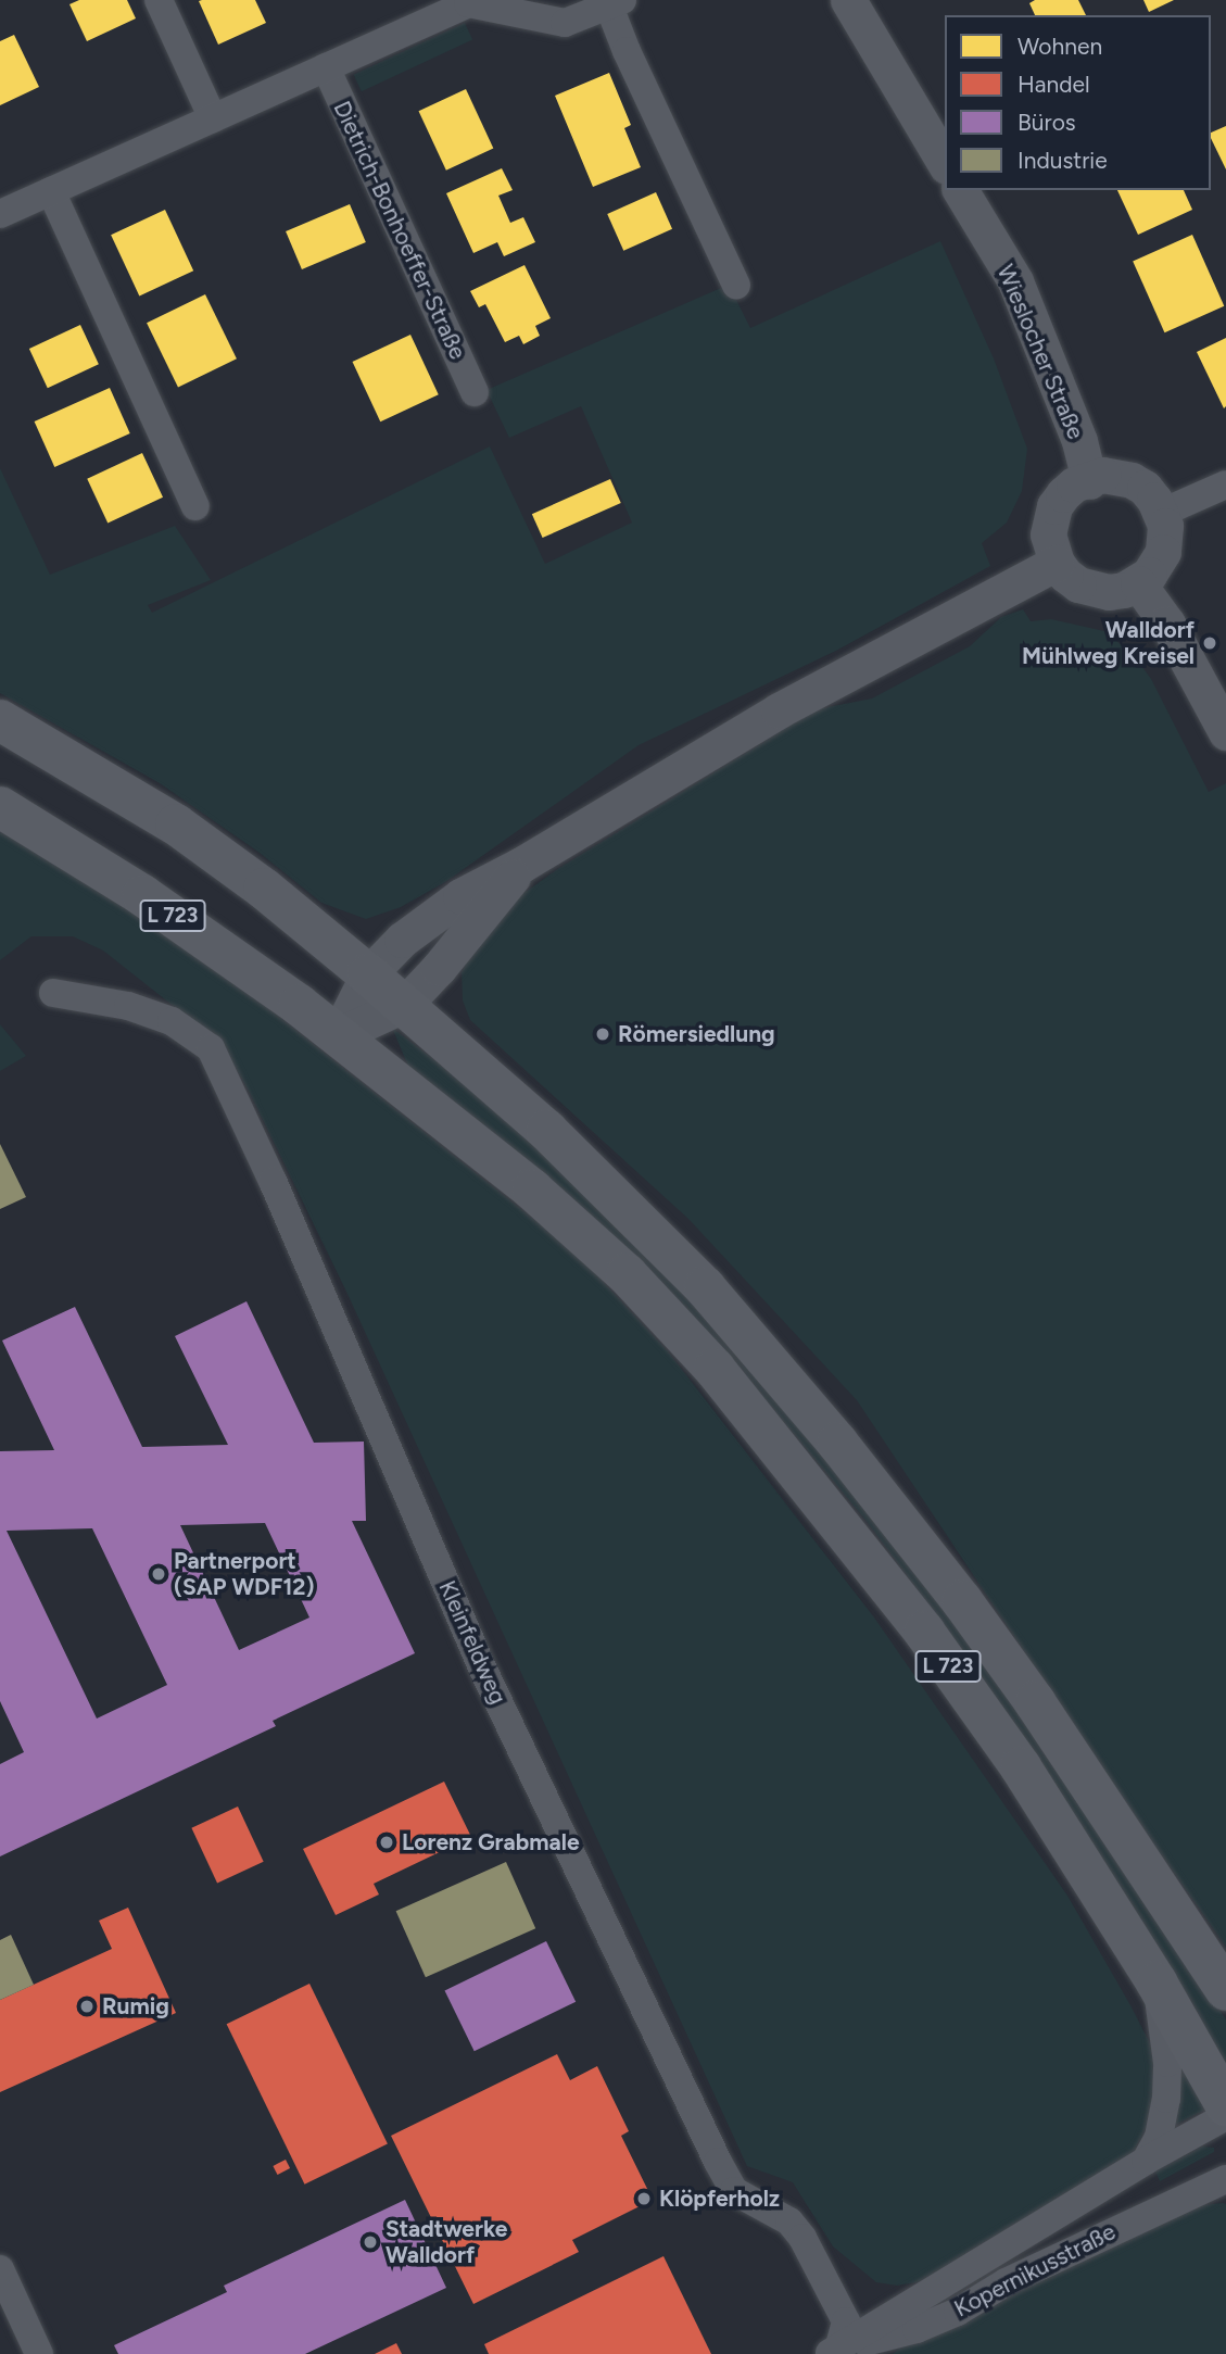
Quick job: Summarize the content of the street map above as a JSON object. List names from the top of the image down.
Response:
{
  "streets": {
    "main road": ["L 723"],
    "street": [
      "Dietrich-Bonhoeffer-Straße",
      "Wieslocher Straße",
      "Kleinfeldweg",
      "Kopernikusstraße"
    ]
  },
  "crossings": [
    ["Kleinfeldweg", "Kopernikusstraße"]
  ],
  "places": [
    "Walldorf Mühlweg Kreisel",
    "Römersiedlung",
    "Partnerport (SAP WDF12)",
    "Lorenz Grabmale",
    "Rumig",
    "Klöpferholz",
    "Stadtwerke Walldorf"
  ],
  "legend": [
    "Wohnen",
    "Handel",
    "Büros",
    "Industrie"
  ]
}
